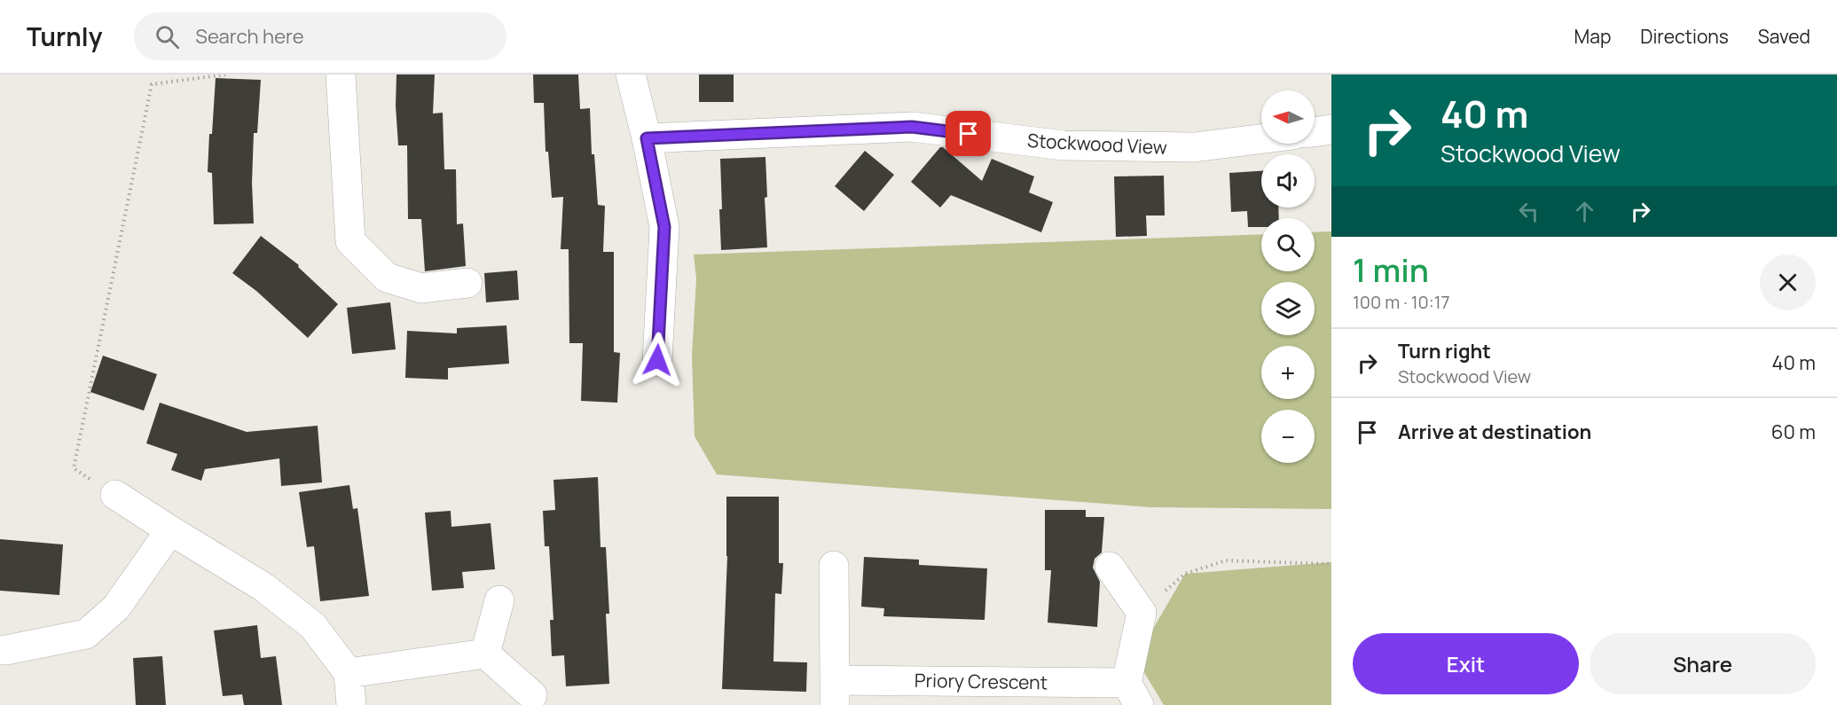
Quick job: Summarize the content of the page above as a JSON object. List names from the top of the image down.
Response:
{
  "streets": {
    "street": ["Stockwood View", "Priory Crescent"]
  },
  "north": "left",
  "page": {
    "header": "Turnly",
    "search": "Search here",
    "nav": ["Map", "Directions", "Saved"],
    "turn": ["40 m", "Stockwood View"],
    "map_buttons": ["+", "−"],
    "heading": ["1 min", "100 m · 10:17"],
    "list": [
      {
        "name": "Turn right",
        "note": "Stockwood View",
        "value": "40 m"
      },
      {
        "name": "Arrive at destination",
        "value": "60 m"
      }
    ],
    "buttons": ["Exit", "Share"]
  }
}
